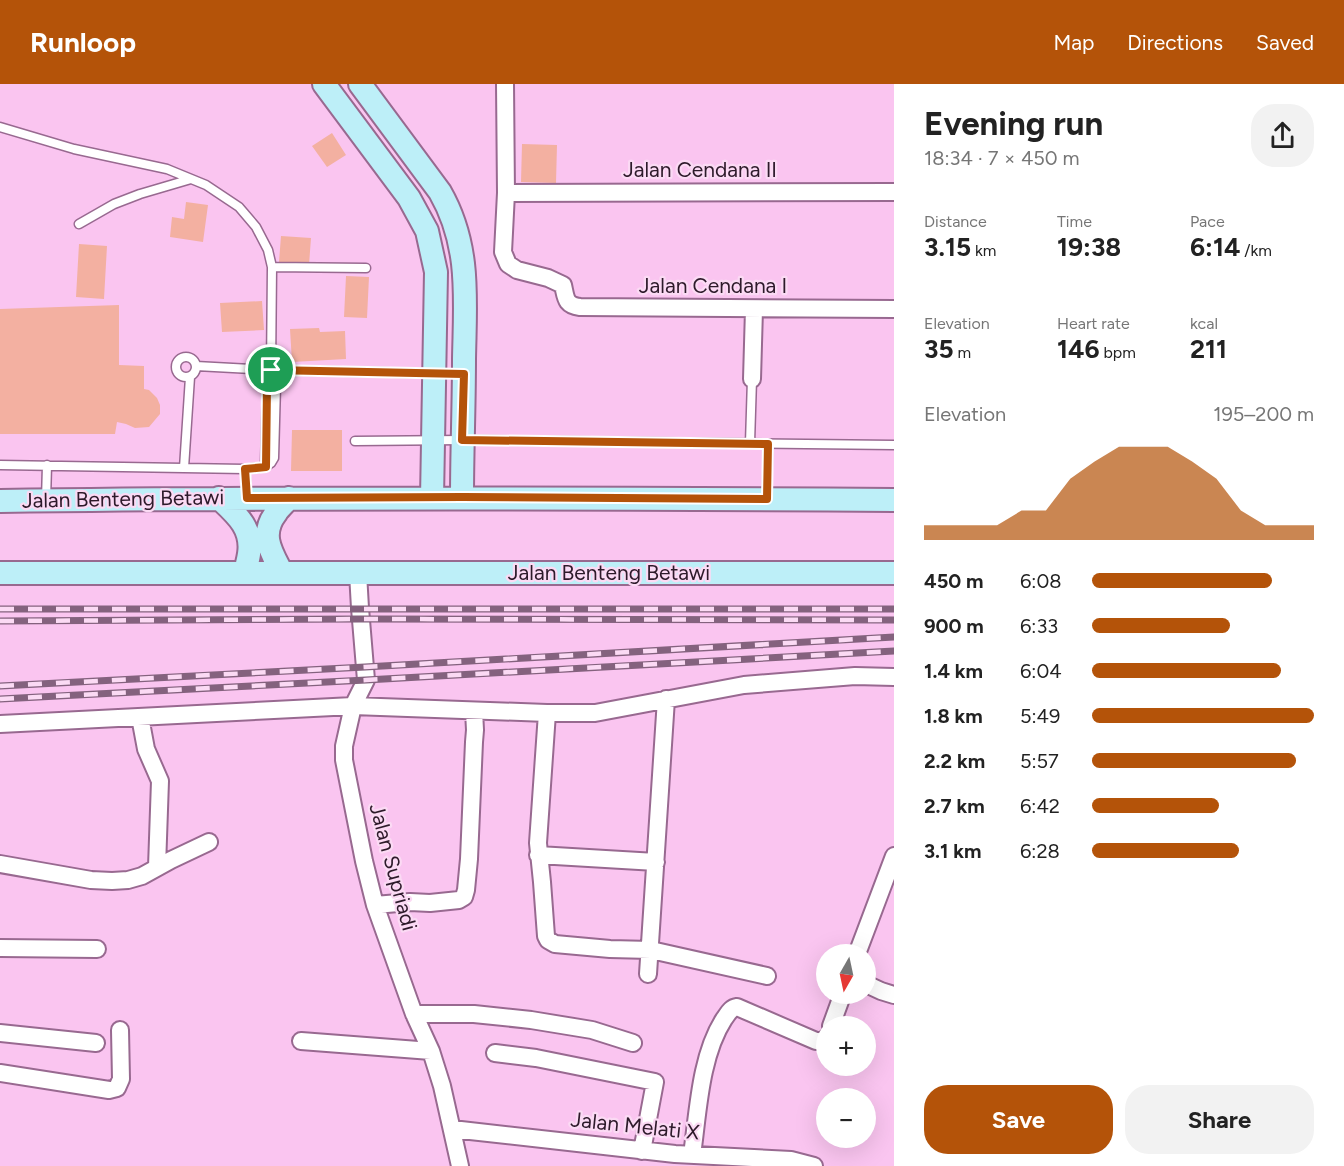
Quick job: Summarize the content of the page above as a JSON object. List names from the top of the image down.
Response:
{
  "streets": {
    "main road": ["Jalan Benteng Betawi"],
    "street": [
      "Jalan Cendana II",
      "Jalan Cendana I",
      "Jalan Supriadi",
      "Jalan Melati X"
    ]
  },
  "crossings": [
    ["Jalan Cendana II", "Jalan Cendana I"],
    ["Jalan Benteng Betawi", "Jalan Supriadi"],
    ["Jalan Supriadi", "Jalan Melati X"]
  ],
  "north": "bottom",
  "page": {
    "header": "Runloop",
    "nav": ["Map", "Directions", "Saved"],
    "heading": ["Evening run", "18:34 · 7 × 450 m"],
    "stats": [
      ["Distance", "3.15 km"],
      ["Time", "19:38"],
      ["Pace", "6:14 /km"],
      ["Elevation", "35 m"],
      ["Heart rate", "146 bpm"],
      ["kcal", "211"]
    ],
    "chart": ["Elevation", "195–200 m"],
    "list": [
      {
        "name": "450 m",
        "note": "6:08"
      },
      {
        "name": "900 m",
        "note": "6:33"
      },
      {
        "name": "1.4 km",
        "note": "6:04"
      },
      {
        "name": "1.8 km",
        "note": "5:49"
      },
      {
        "name": "2.2 km",
        "note": "5:57"
      },
      {
        "name": "2.7 km",
        "note": "6:42"
      },
      {
        "name": "3.1 km",
        "note": "6:28"
      }
    ],
    "map_buttons": ["+", "−"],
    "buttons": ["Save", "Share"]
  }
}
